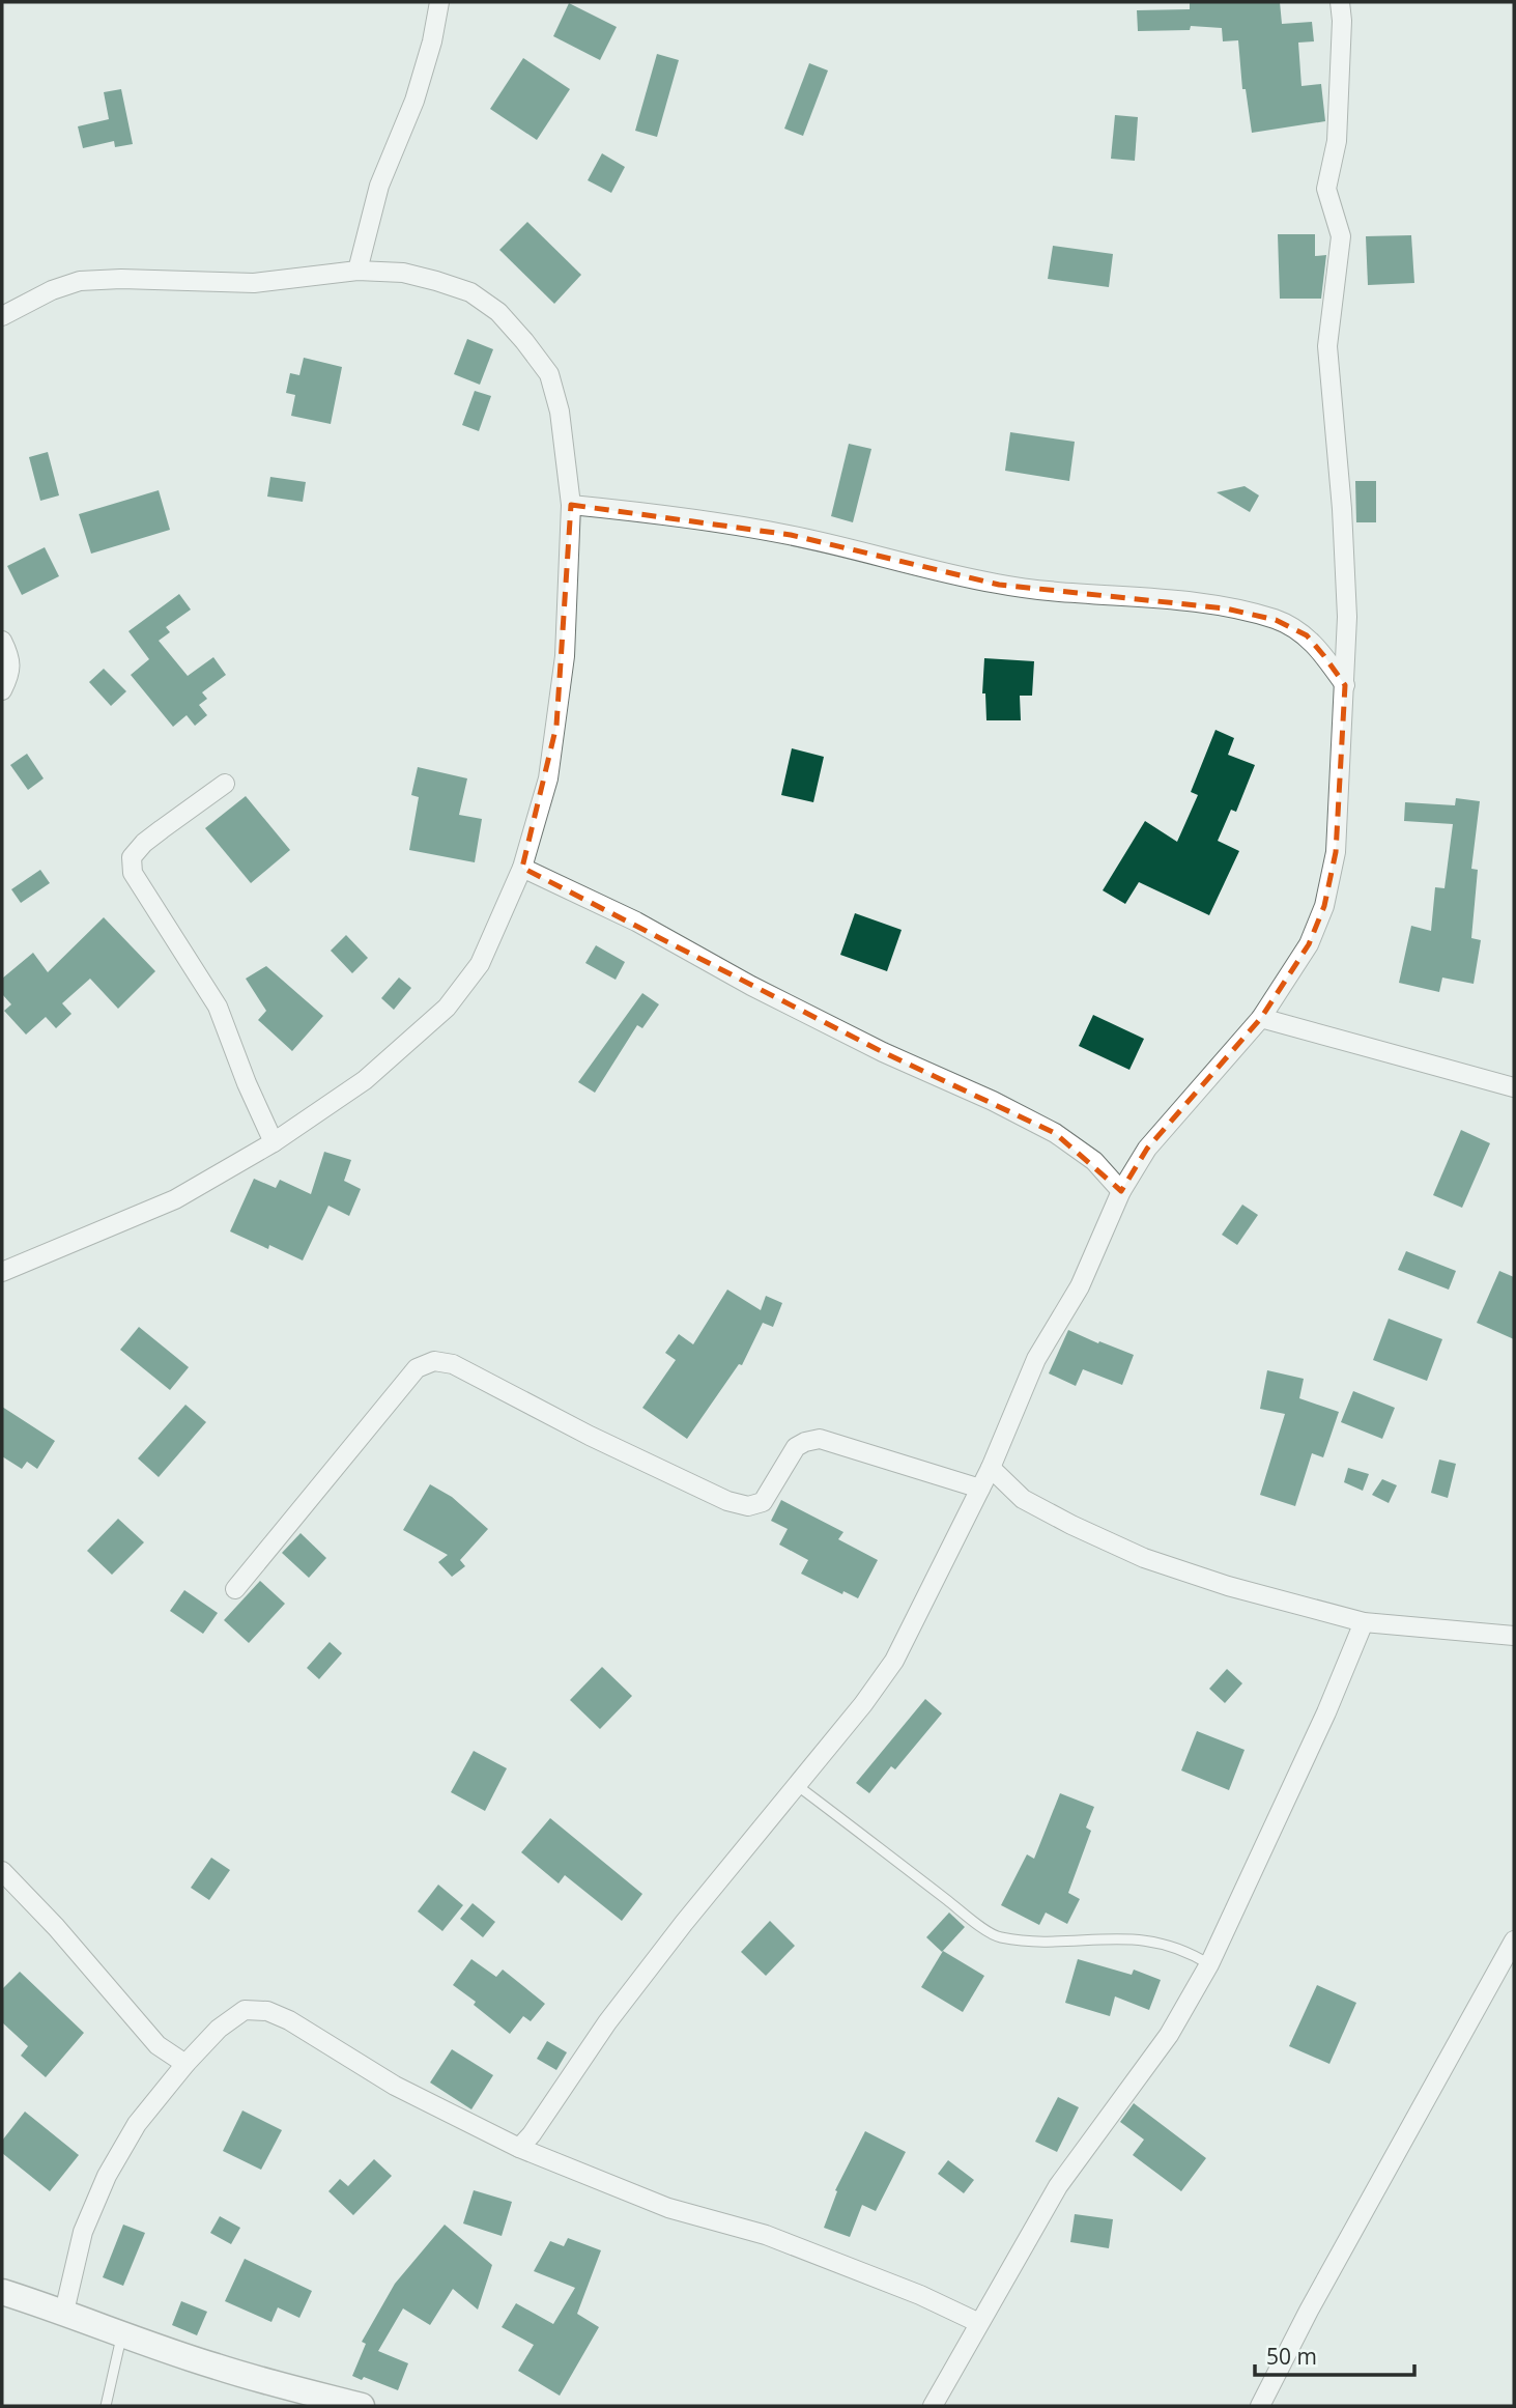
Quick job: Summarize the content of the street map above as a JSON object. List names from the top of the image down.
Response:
{
  "scale_bar": "50 m"
}
